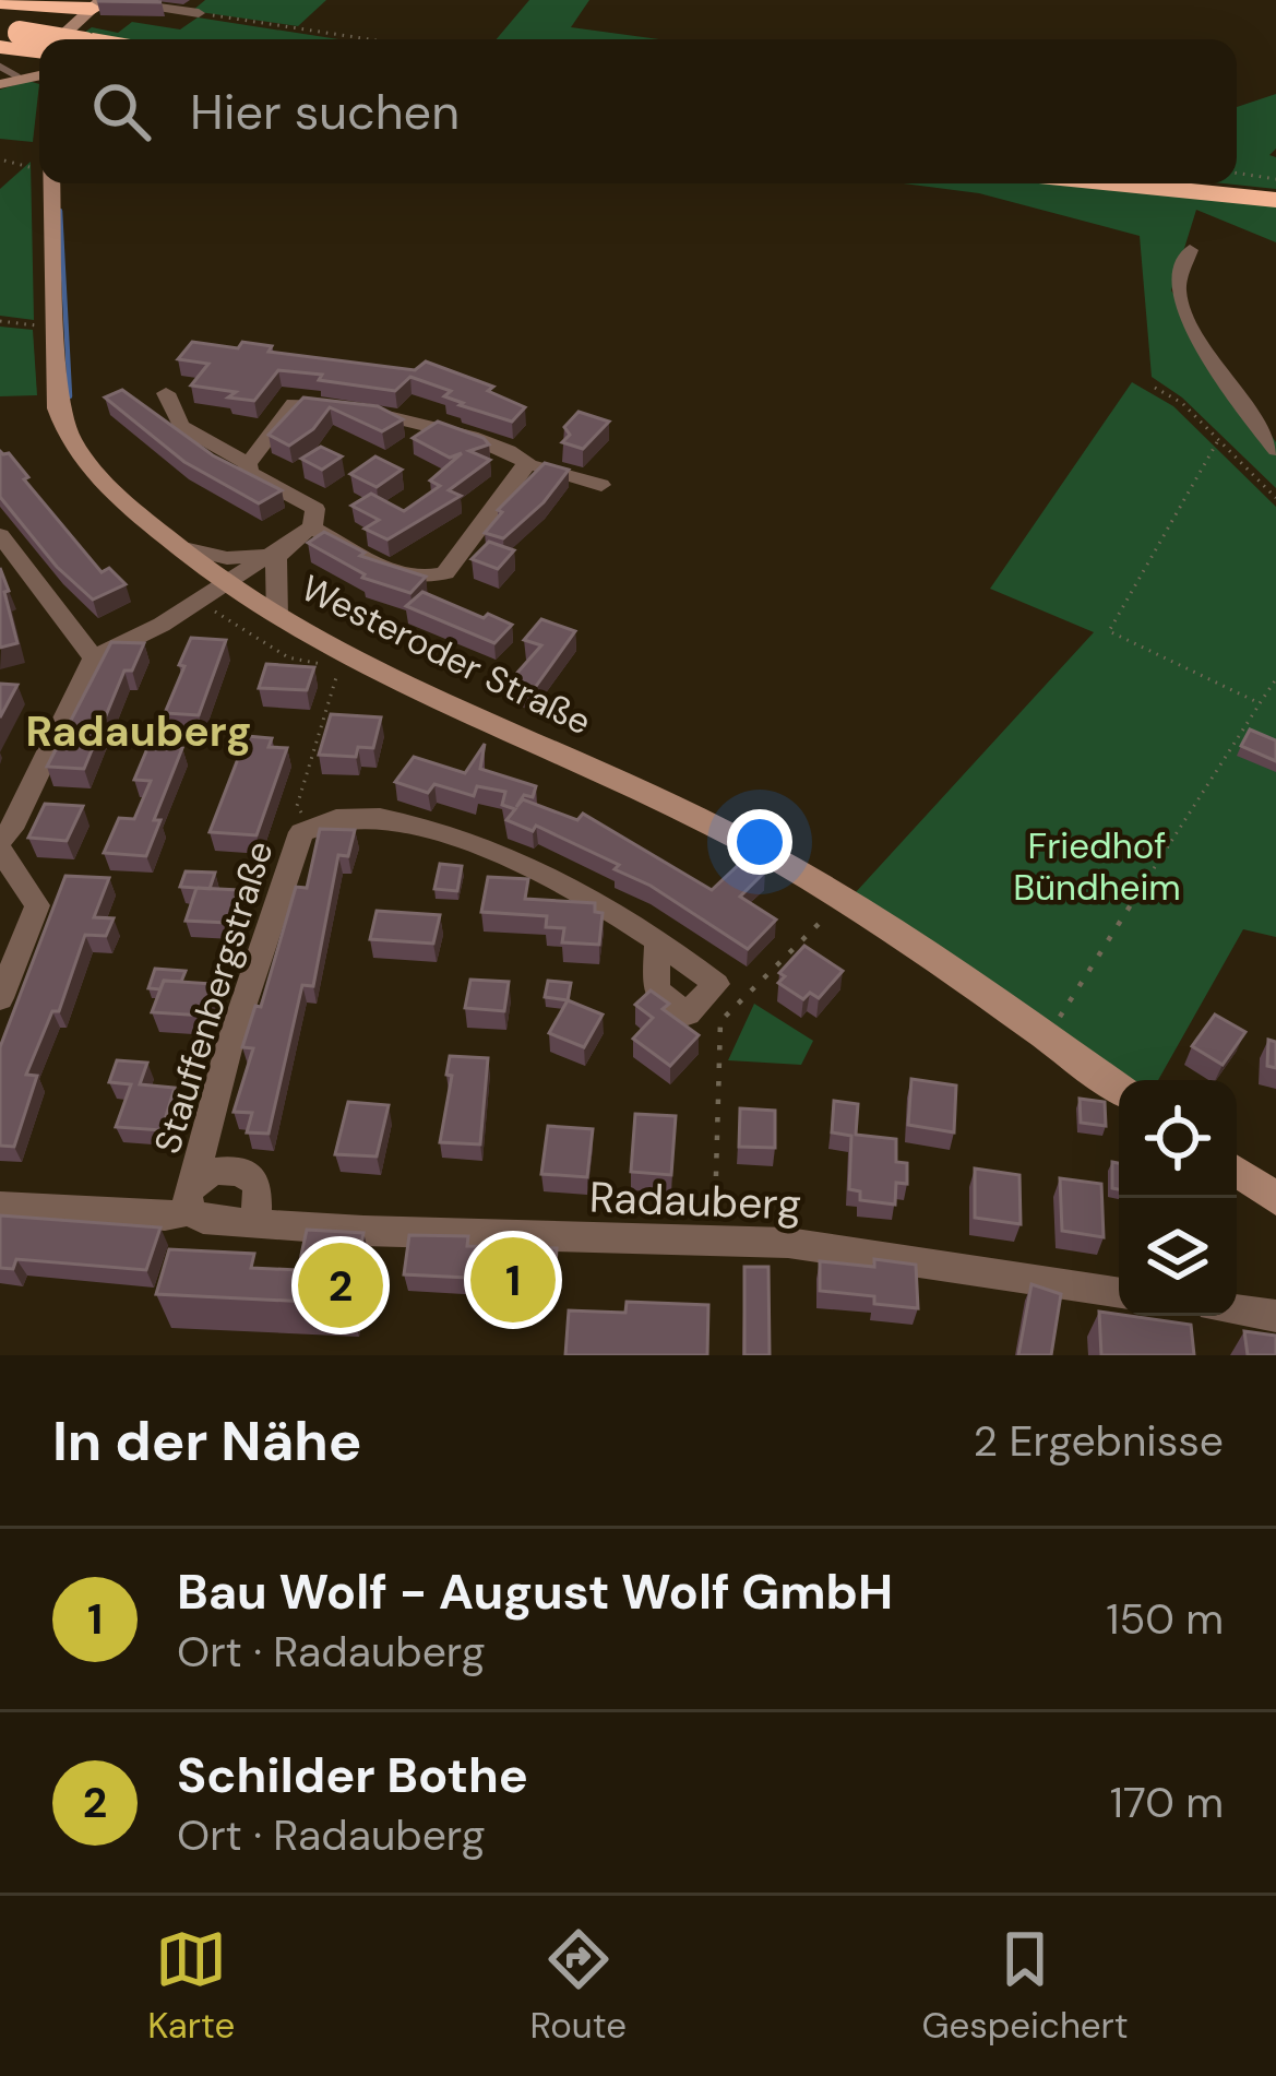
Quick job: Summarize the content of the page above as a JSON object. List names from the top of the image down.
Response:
{
  "streets": {
    "street": ["Westeroder Straße", "Stauffenbergstraße", "Radauberg"]
  },
  "crossings": [
    ["Stauffenbergstraße", "Radauberg"]
  ],
  "districts": ["Radauberg"],
  "parks": ["Friedhof Bündheim"],
  "page": {
    "search": "Hier suchen",
    "pins": ["1", "2"],
    "heading": ["In der Nähe", "2 Ergebnisse"],
    "list": [
      {
        "mark": "1",
        "name": "Bau Wolf - August Wolf GmbH",
        "note": "Ort · Radauberg",
        "value": "150 m"
      },
      {
        "mark": "2",
        "name": "Schilder Bothe",
        "note": "Ort · Radauberg",
        "value": "170 m"
      }
    ],
    "nav": ["Karte", "Route", "Gespeichert"]
  }
}
